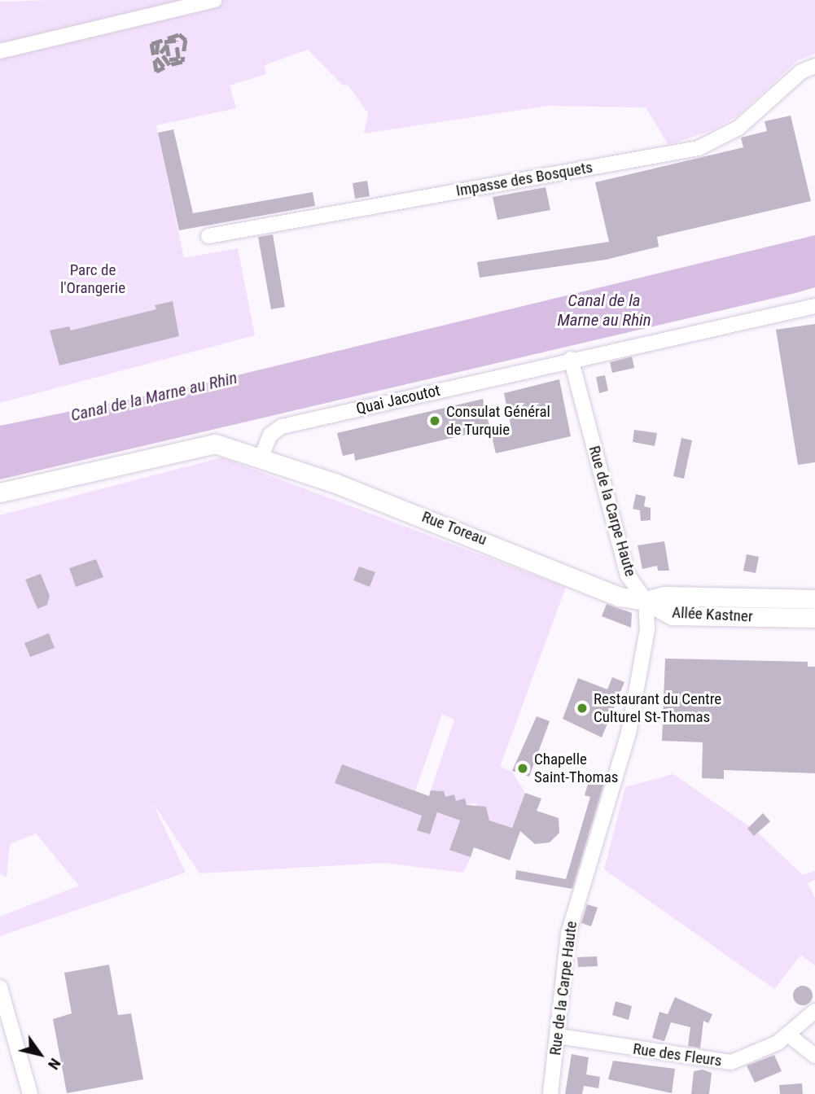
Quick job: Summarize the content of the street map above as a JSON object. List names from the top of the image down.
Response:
{
  "streets": {
    "main road": ["Rue Toreau", "Allée Kastner"],
    "street": [
      "Impasse des Bosquets",
      "Quai Jacoutot",
      "Rue de la Carpe Haute",
      "Rue des Fleurs"
    ]
  },
  "crossings": [
    ["Quai Jacoutot", "Rue de la Carpe Haute"],
    ["Quai Jacoutot", "Rue Toreau"],
    ["Rue de la Carpe Haute", "Rue Toreau"],
    ["Rue de la Carpe Haute", "Allée Kastner"],
    ["Rue de la Carpe Haute", "Rue des Fleurs"],
    ["Rue Toreau", "Allée Kastner"]
  ],
  "water": ["Canal de la Marne au Rhin"],
  "parks": ["Parc de l'Orangerie"],
  "places": ["Consulat Général de Turquie", "Restaurant du Centre Culturel St-Thomas", "Chapelle Saint-Thomas"],
  "north": "bottom right"
}
